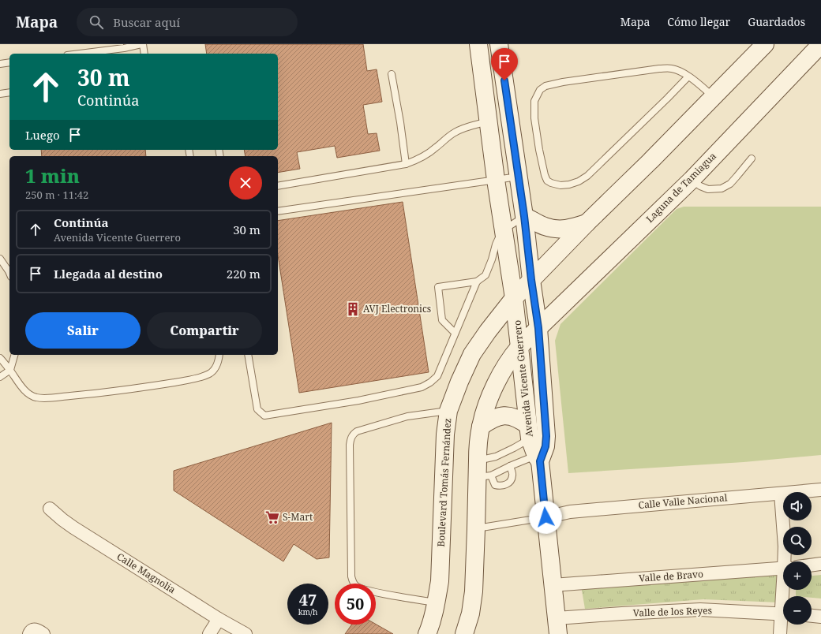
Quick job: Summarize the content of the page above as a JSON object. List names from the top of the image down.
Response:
{
  "streets": {
    "main road": ["Laguna de Tamiagua", "Avenida Vicente Guerrero", "Boulevard Tomás Fernández"],
    "street": [
      "Calle Valle Nacional",
      "Calle Magnolia",
      "Valle de Bravo",
      "Valle de los Reyes"
    ]
  },
  "crossings": [
    ["Laguna de Tamiagua", "Avenida Vicente Guerrero"],
    ["Avenida Vicente Guerrero", "Boulevard Tomás Fernández"]
  ],
  "places": {
    "building": ["AVJ Electronics"],
    "supermarket": ["S-Mart"]
  },
  "page": {
    "header": "Mapa",
    "search": "Buscar aquí",
    "nav": ["Mapa", "Cómo llegar", "Guardados"],
    "turn": ["30 m", "Continúa"],
    "then": "Luego",
    "heading": ["1 min", "250 m · 11:42"],
    "list": [
      {
        "name": "Continúa",
        "note": "Avenida Vicente Guerrero",
        "value": "30 m"
      },
      {
        "name": "Llegada al destino",
        "value": "220 m"
      }
    ],
    "buttons": ["Salir", "Compartir"],
    "map_buttons": ["+", "−"],
    "speed": "47 km/h",
    "limit": "50"
  }
}
